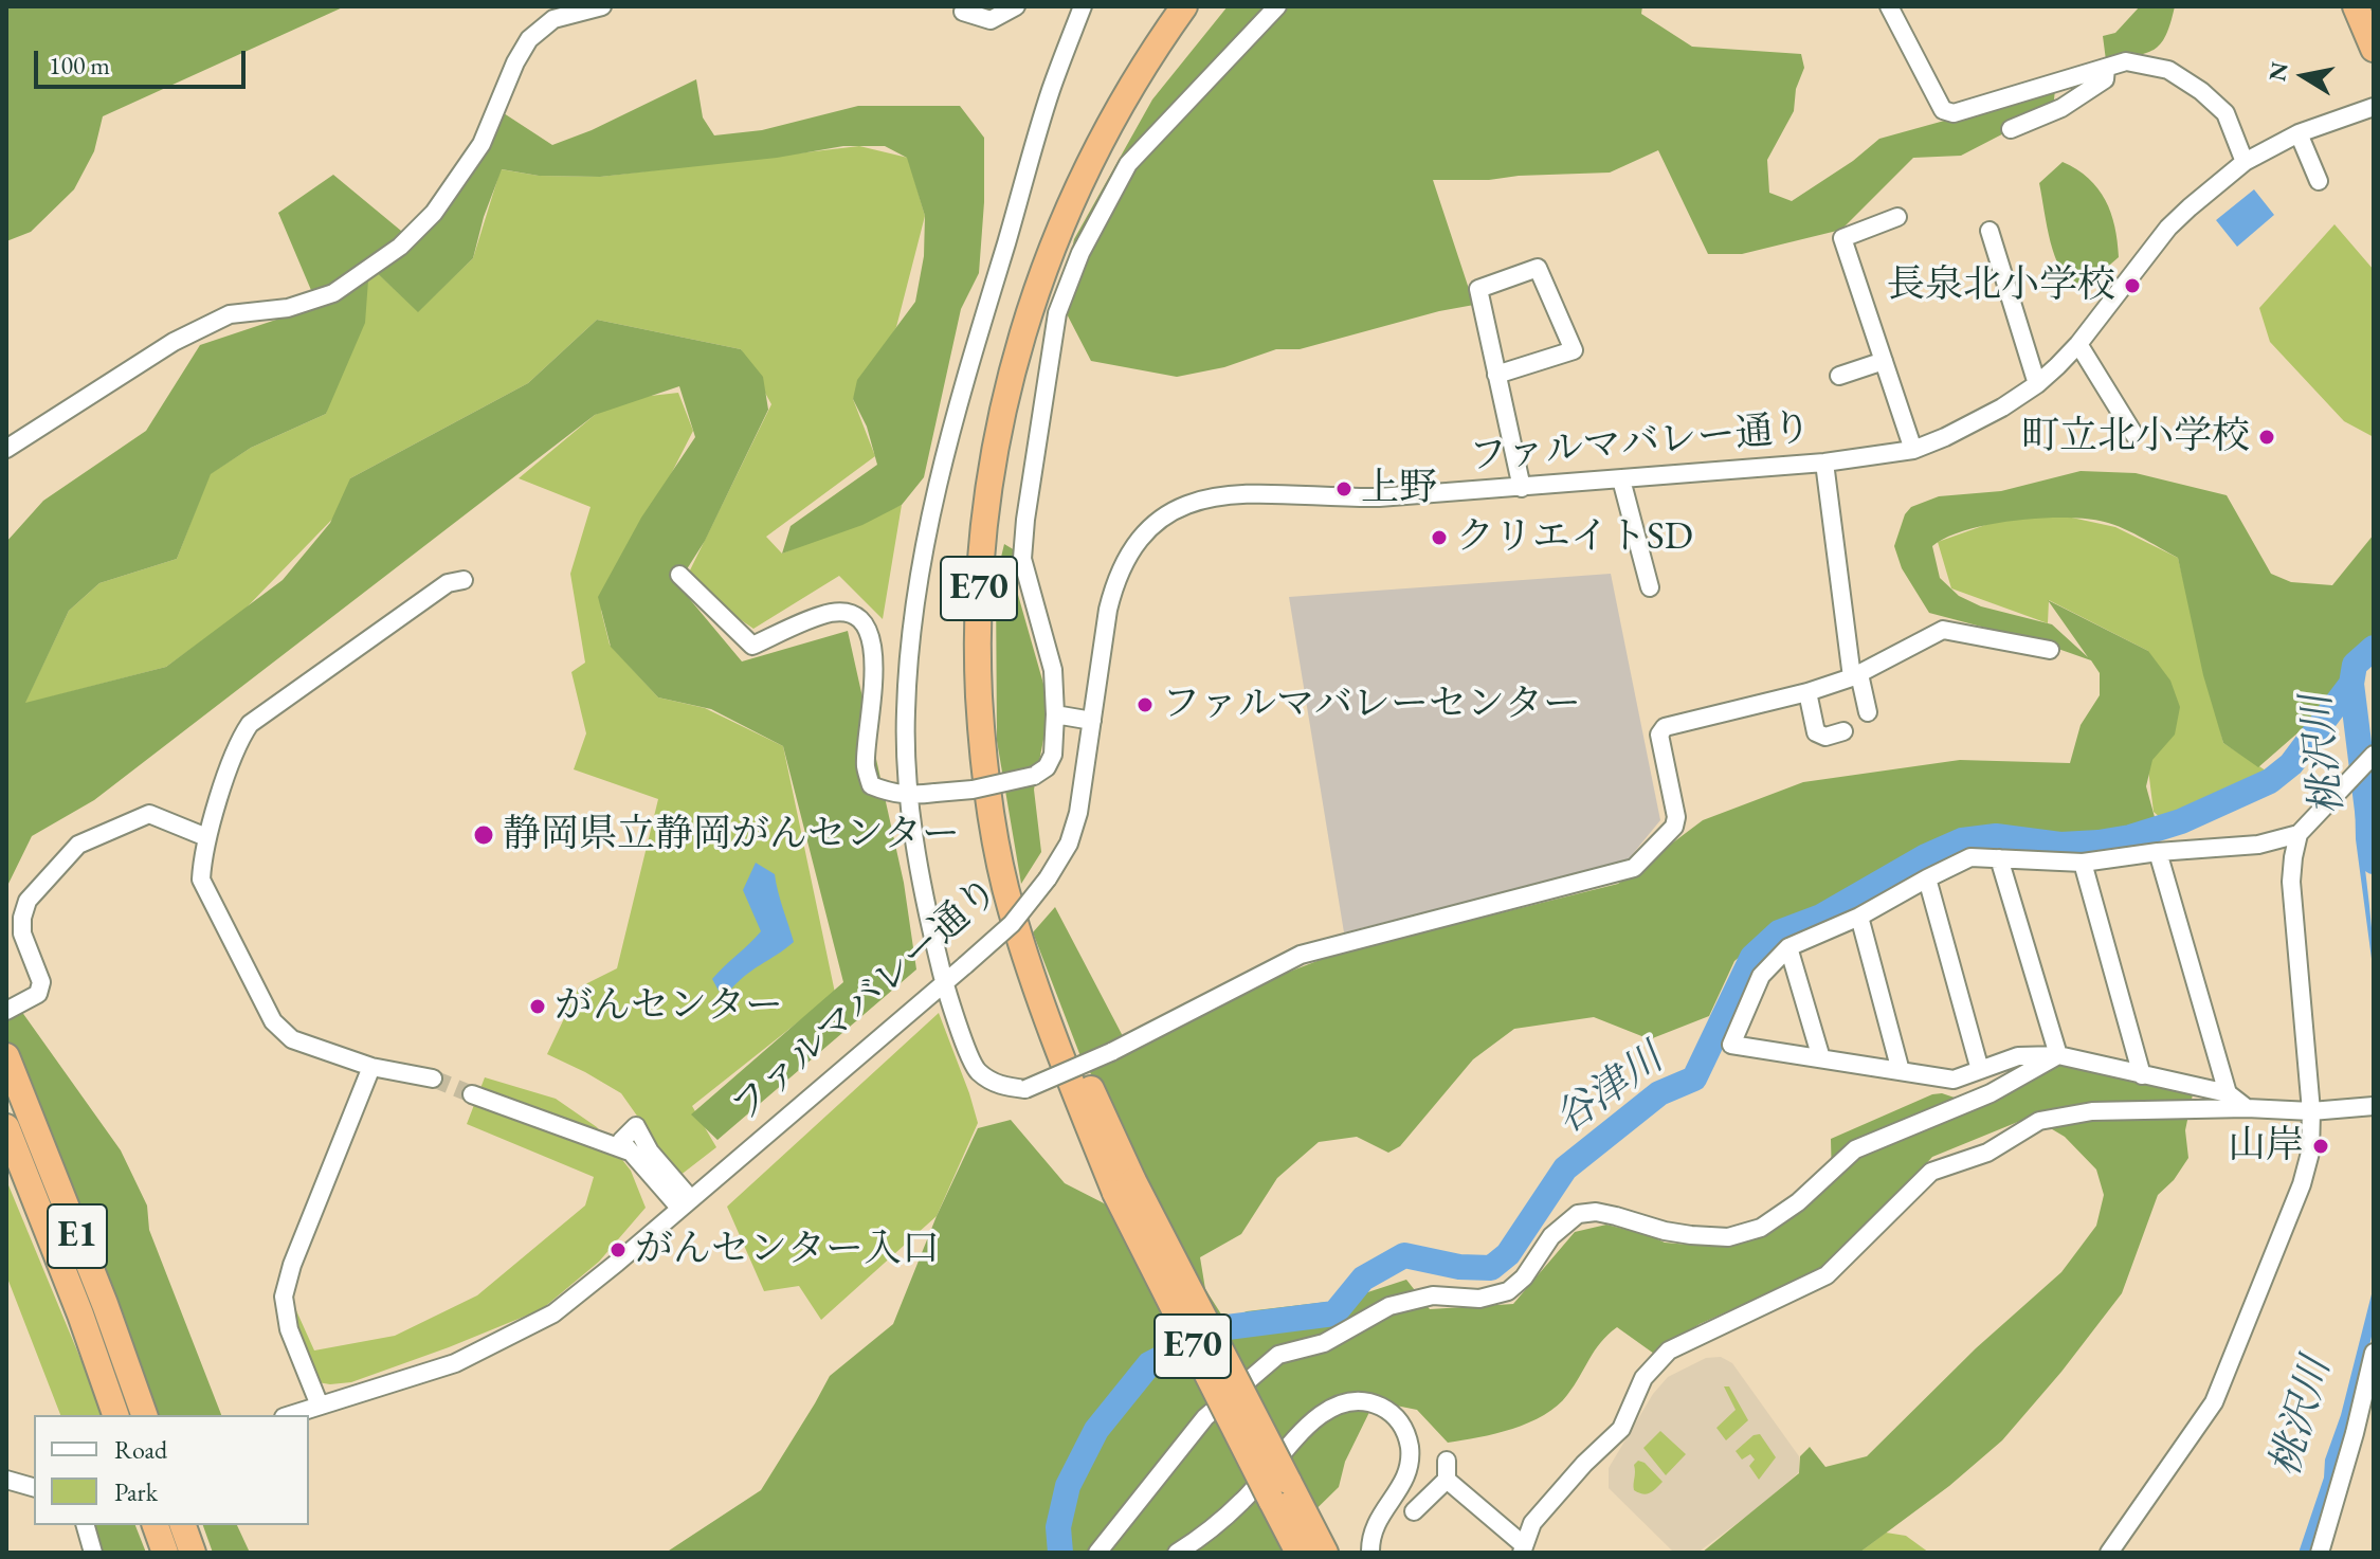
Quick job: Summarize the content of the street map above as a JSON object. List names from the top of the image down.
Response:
{
  "streets": {
    "highway": ["E70", "E1"],
    "street": ["ファルマバレー通り"]
  },
  "water": ["桃沢川", "谷津川"],
  "places": [
    "長泉北小学校",
    "町立北小学校",
    "上野",
    "クリエイトSD",
    "ファルマバレーセンター",
    "静岡県立静岡がんセンター",
    "がんセンター",
    "山岸",
    "がんセンター入口"
  ],
  "legend": ["Road", "Park"],
  "scale_bar": "100 m",
  "north": "left"
}
